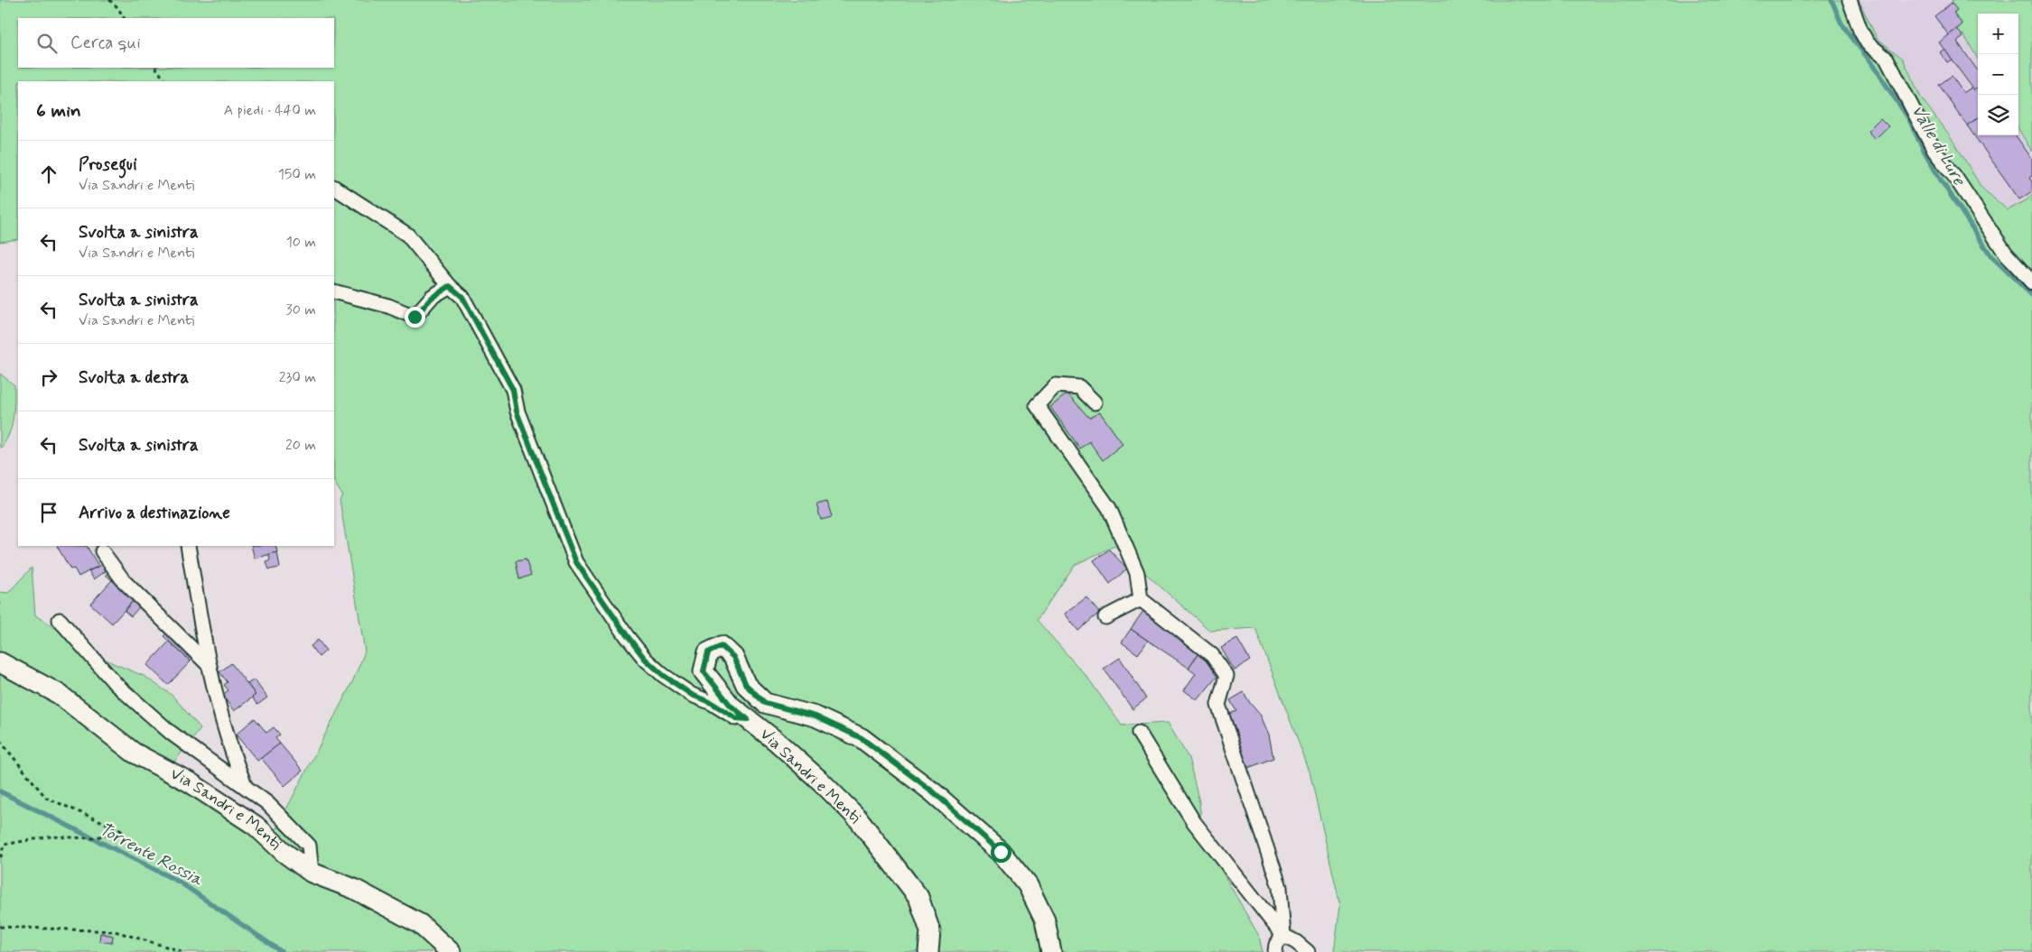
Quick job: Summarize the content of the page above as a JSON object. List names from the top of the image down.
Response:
{
  "streets": {
    "main road": ["Via Sandri e Menti"]
  },
  "water": ["Valle di Lure", "Torrente Rossia"],
  "page": {
    "map_buttons": ["+", "−"],
    "search": "Cerca qui",
    "heading": ["6 min", "A piedi · 440 m"],
    "list": [
      ["Prosegui", "Via Sandri e Menti", "150 m"],
      ["Svolta a sinistra", "Via Sandri e Menti", "10 m"],
      ["Svolta a sinistra", "Via Sandri e Menti", "30 m"],
      ["Svolta a destra", "230 m"],
      ["Svolta a sinistra", "20 m"],
      "Arrivo a destinazione"
    ]
  }
}
